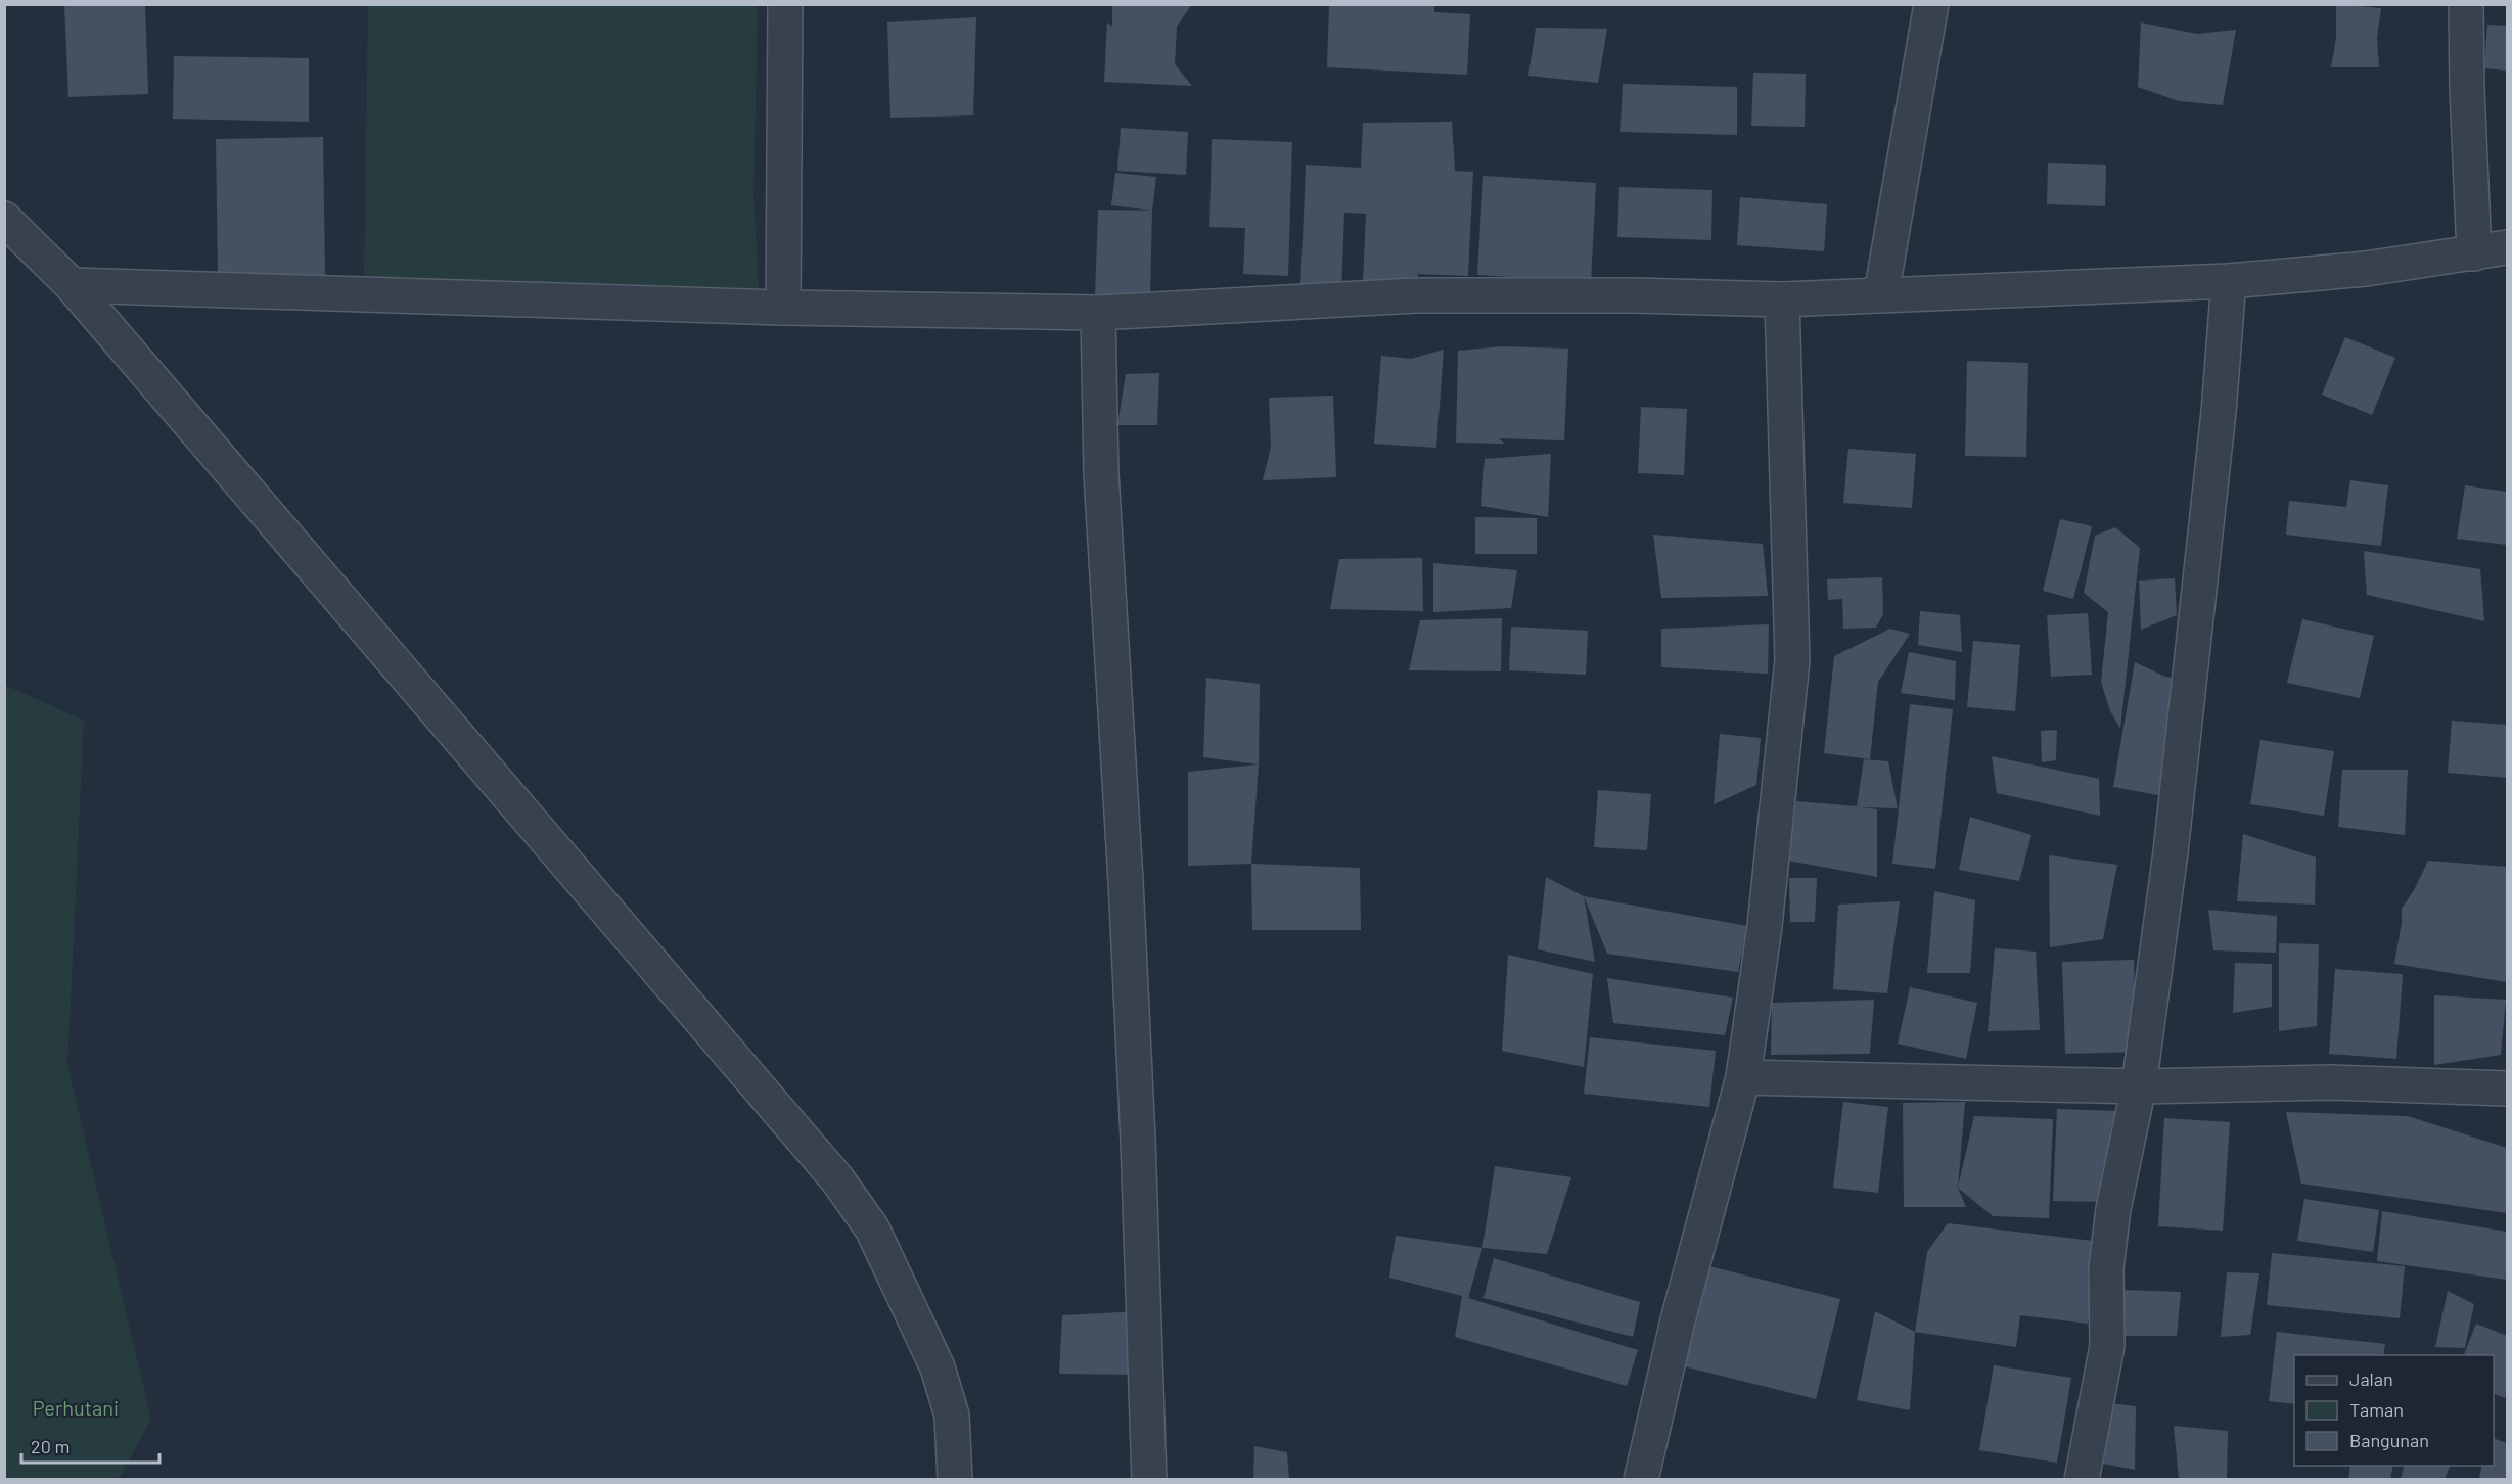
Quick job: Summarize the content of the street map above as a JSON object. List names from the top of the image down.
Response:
{
  "parks": ["Perhutani"],
  "legend": ["Jalan", "Taman", "Bangunan"],
  "scale_bar": "20 m"
}
